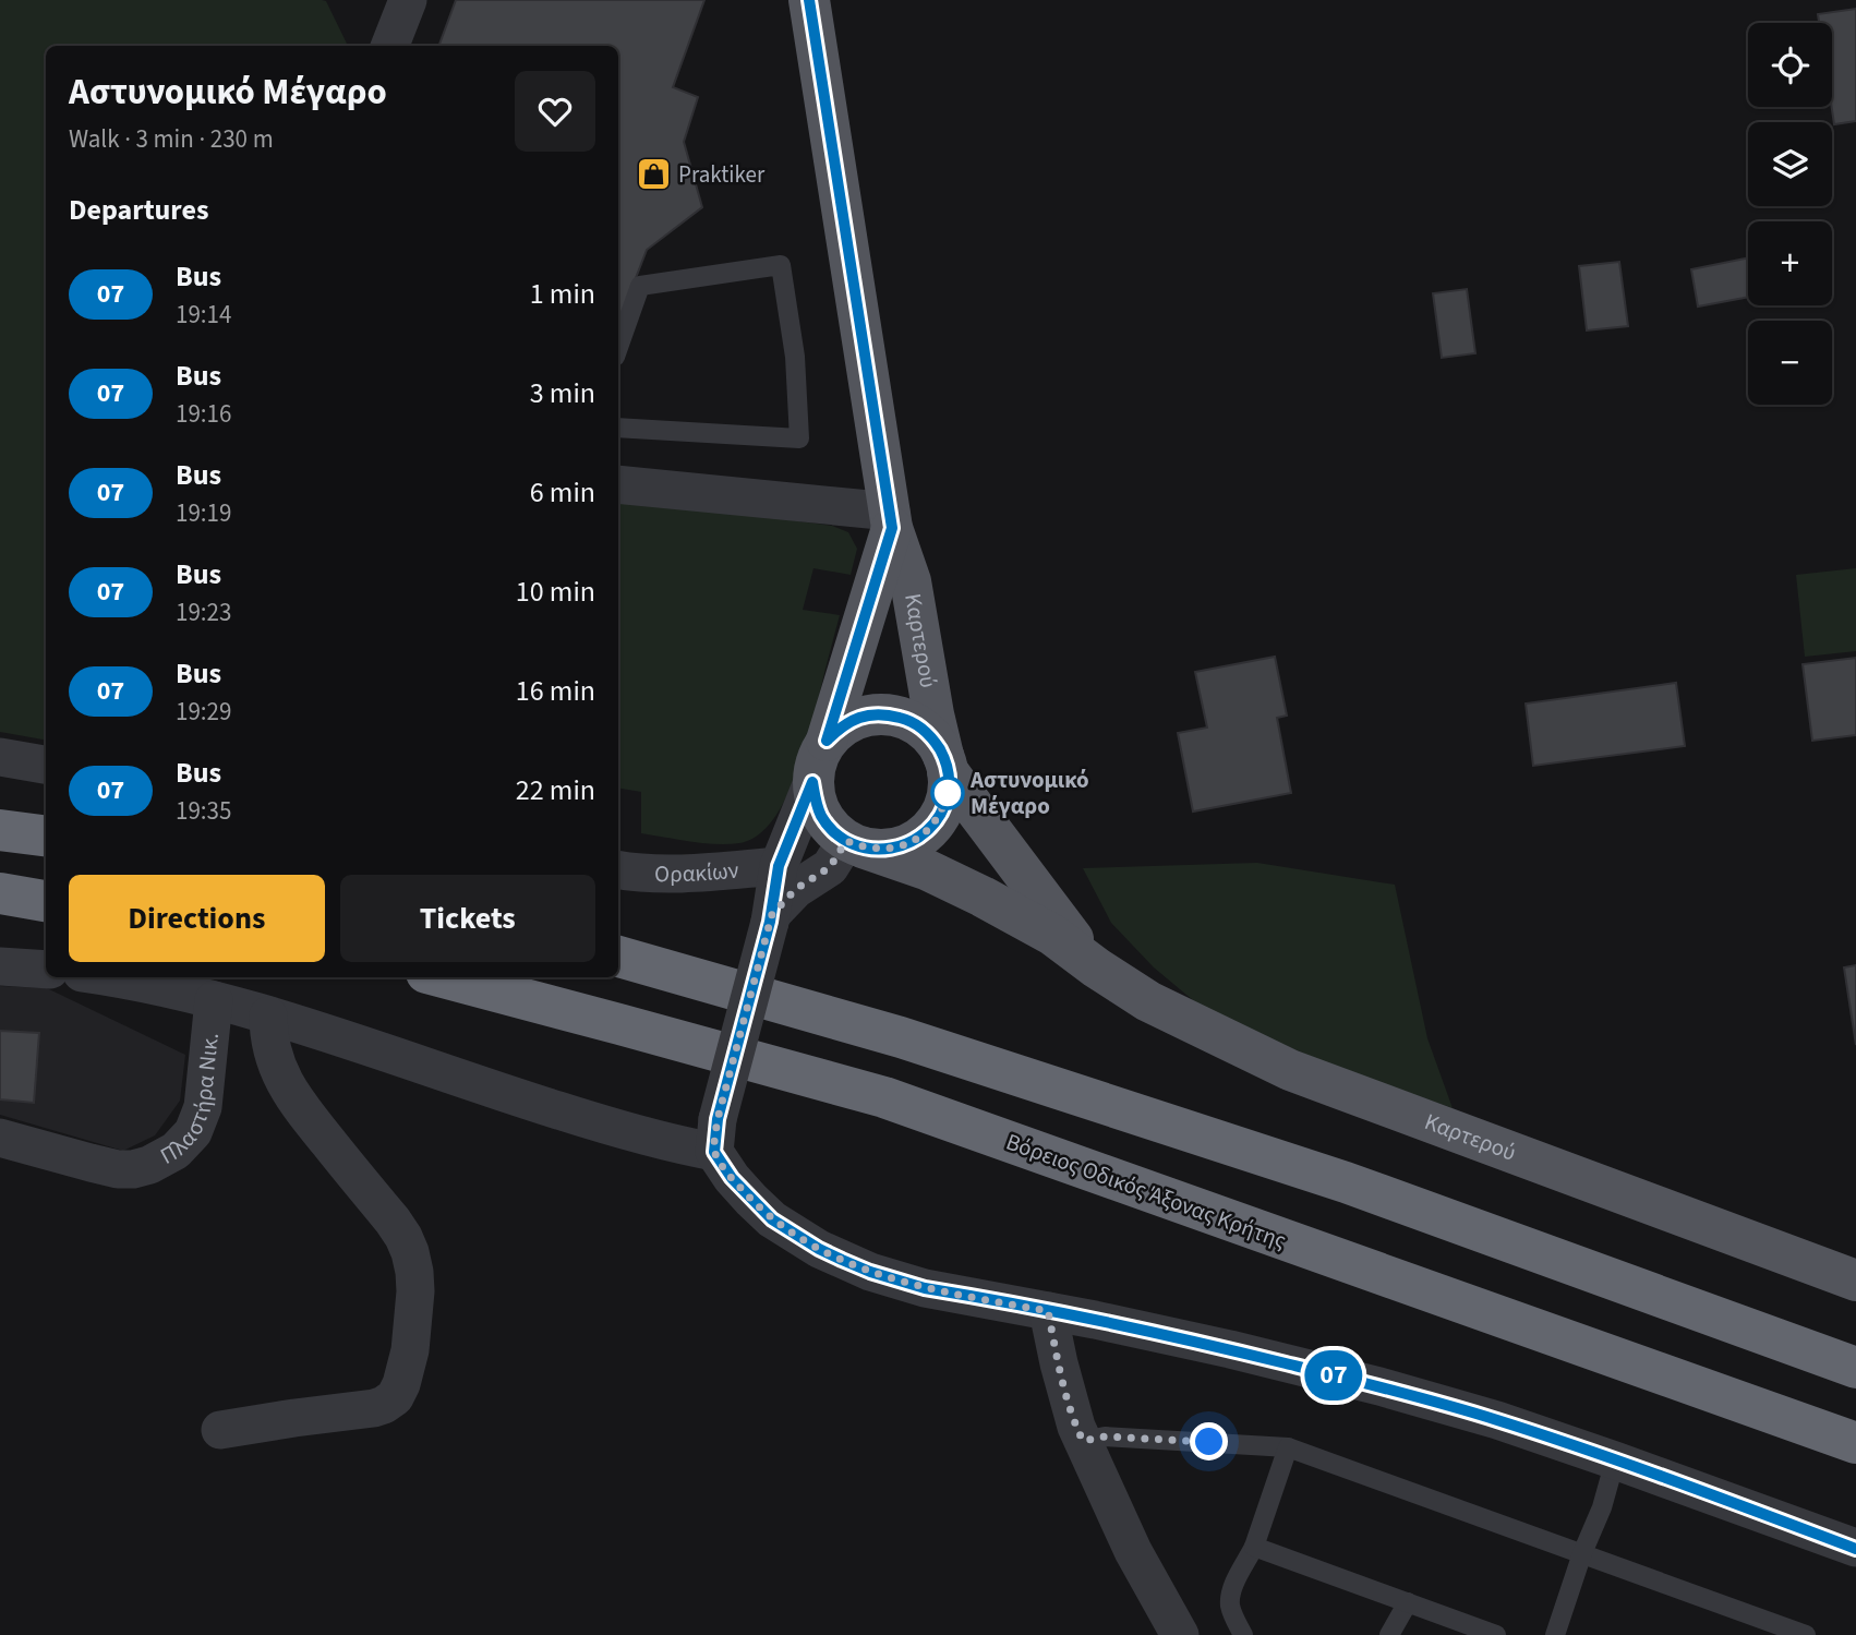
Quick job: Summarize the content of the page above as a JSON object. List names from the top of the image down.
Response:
{
  "streets": {
    "highway": ["Βόρειος Οδικός Άξονας Κρήτης"],
    "main road": ["Καρτερού"],
    "street": ["Ορακίων", "Πλαστήρα Νικ."]
  },
  "places": {
    "shop": ["Praktiker"],
    "other": ["Αστυνομικό Μέγαρο"]
  },
  "lines": ["bus line 07"],
  "page": {
    "on_map": "07",
    "map_buttons": ["+", "−"],
    "heading": [
      ["Αστυνομικό Μέγαρο", "Walk · 3 min · 230 m"],
      "Departures"
    ],
    "list": [
      {
        "mark": "07",
        "name": "Bus",
        "note": "19:14",
        "value": "1 min"
      },
      {
        "mark": "07",
        "name": "Bus",
        "note": "19:16",
        "value": "3 min"
      },
      {
        "mark": "07",
        "name": "Bus",
        "note": "19:19",
        "value": "6 min"
      },
      {
        "mark": "07",
        "name": "Bus",
        "note": "19:23",
        "value": "10 min"
      },
      {
        "mark": "07",
        "name": "Bus",
        "note": "19:29",
        "value": "16 min"
      },
      {
        "mark": "07",
        "name": "Bus",
        "note": "19:35",
        "value": "22 min"
      }
    ],
    "buttons": ["Directions", "Tickets"]
  }
}
